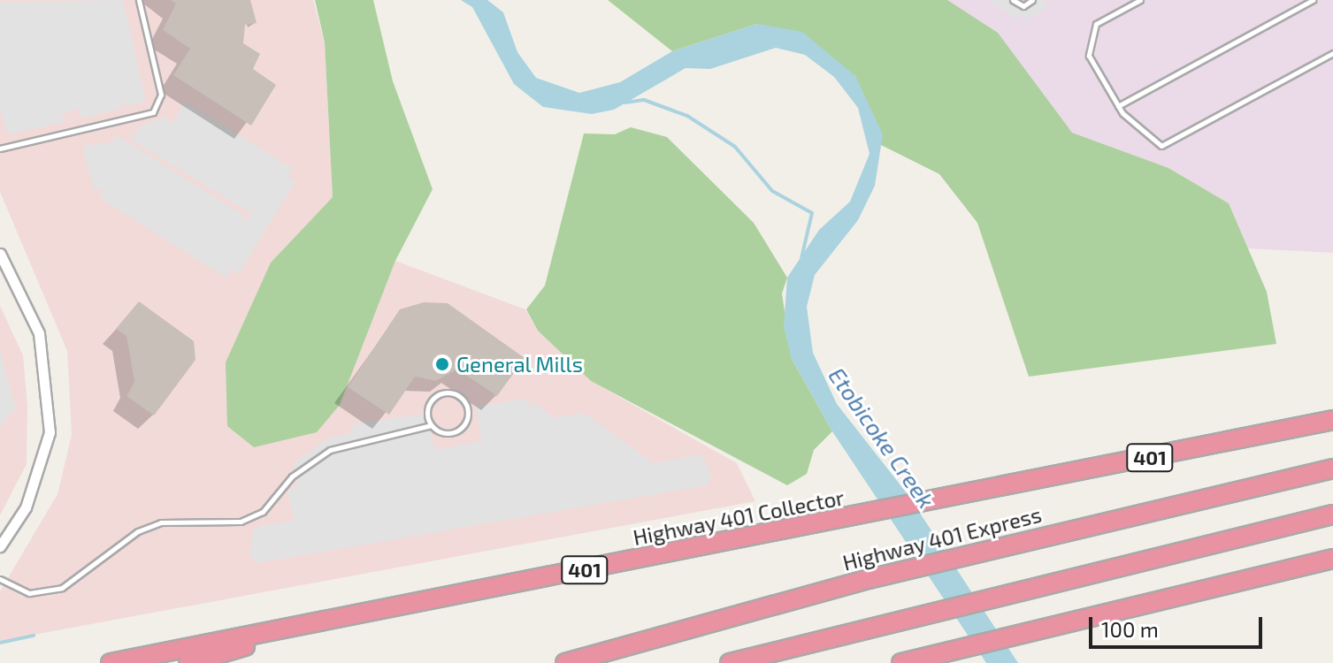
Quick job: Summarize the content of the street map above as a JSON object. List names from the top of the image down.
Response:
{
  "streets": {
    "highway": ["401", "Highway 401 Collector", "Highway 401 Express"]
  },
  "water": ["Etobicoke Creek"],
  "places": ["General Mills"],
  "scale_bar": "100 m"
}
